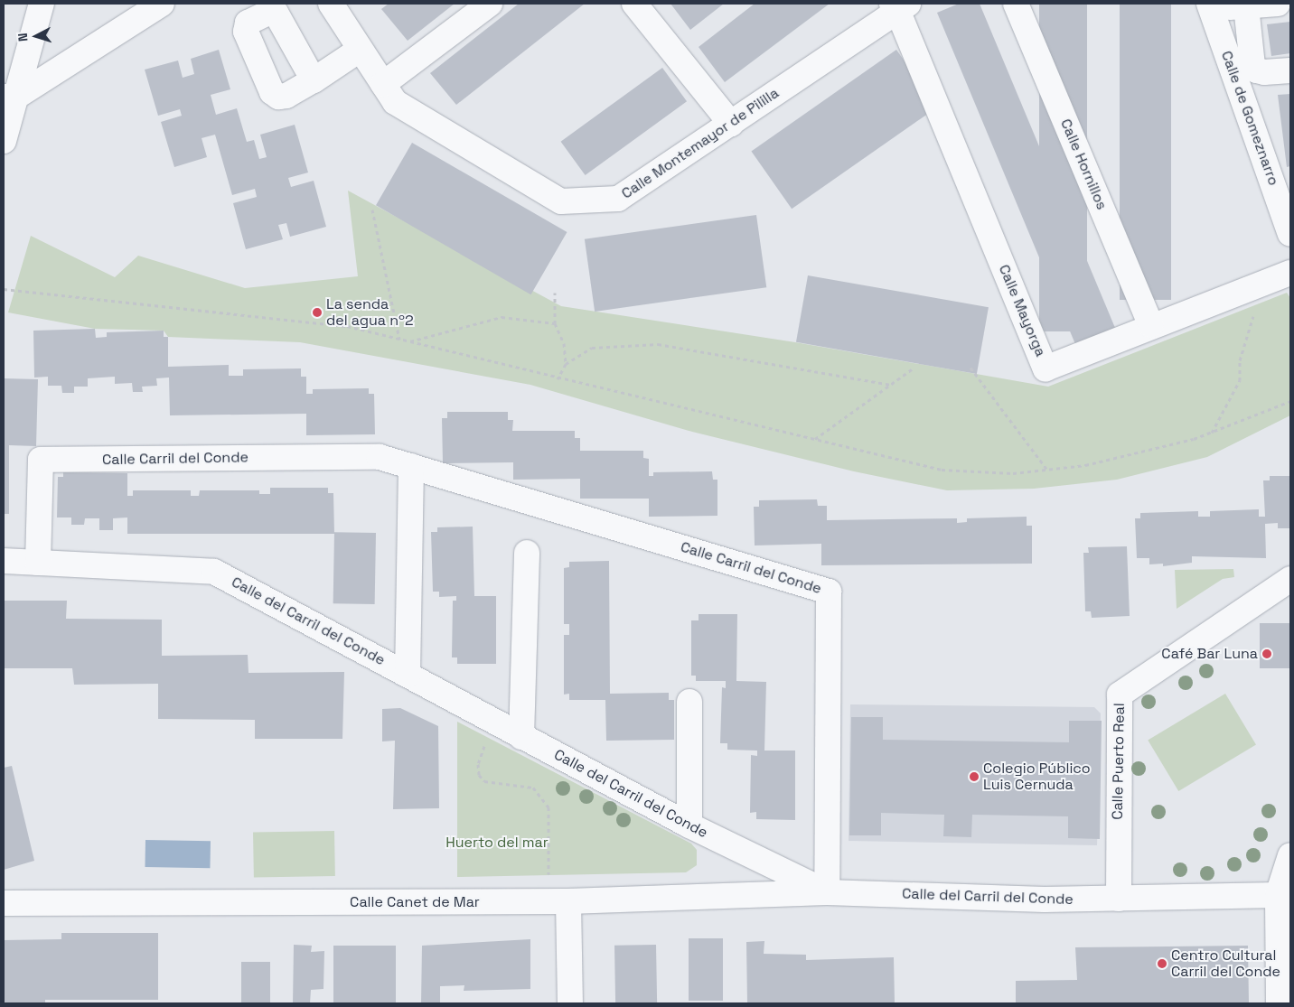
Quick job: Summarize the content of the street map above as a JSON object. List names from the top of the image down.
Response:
{
  "streets": {
    "street": [
      "Calle de Gomeznarro",
      "Calle Montemayor de Pililla",
      "Calle Hornillos",
      "Calle Mayorga",
      "Calle Carril del Conde",
      "Calle del Carril del Conde",
      "Calle Puerto Real",
      "Calle Canet de Mar"
    ]
  },
  "crossings": [
    ["Calle Montemayor de Pililla", "Calle Mayorga"],
    ["Calle Hornillos", "Calle Mayorga"],
    ["Calle Carril del Conde", "Calle del Carril del Conde"],
    ["Calle Carril del Conde", "Calle Canet de Mar"],
    ["Calle del Carril del Conde", "Calle Puerto Real"],
    ["Calle del Carril del Conde", "Calle Canet de Mar"]
  ],
  "parks": ["Huerto del mar"],
  "places": [
    "La senda del agua nº2",
    "Café Bar Luna",
    "Colegio Público Luis Cernuda",
    "Centro Cultural Carril del Conde"
  ],
  "north": "left"
}
